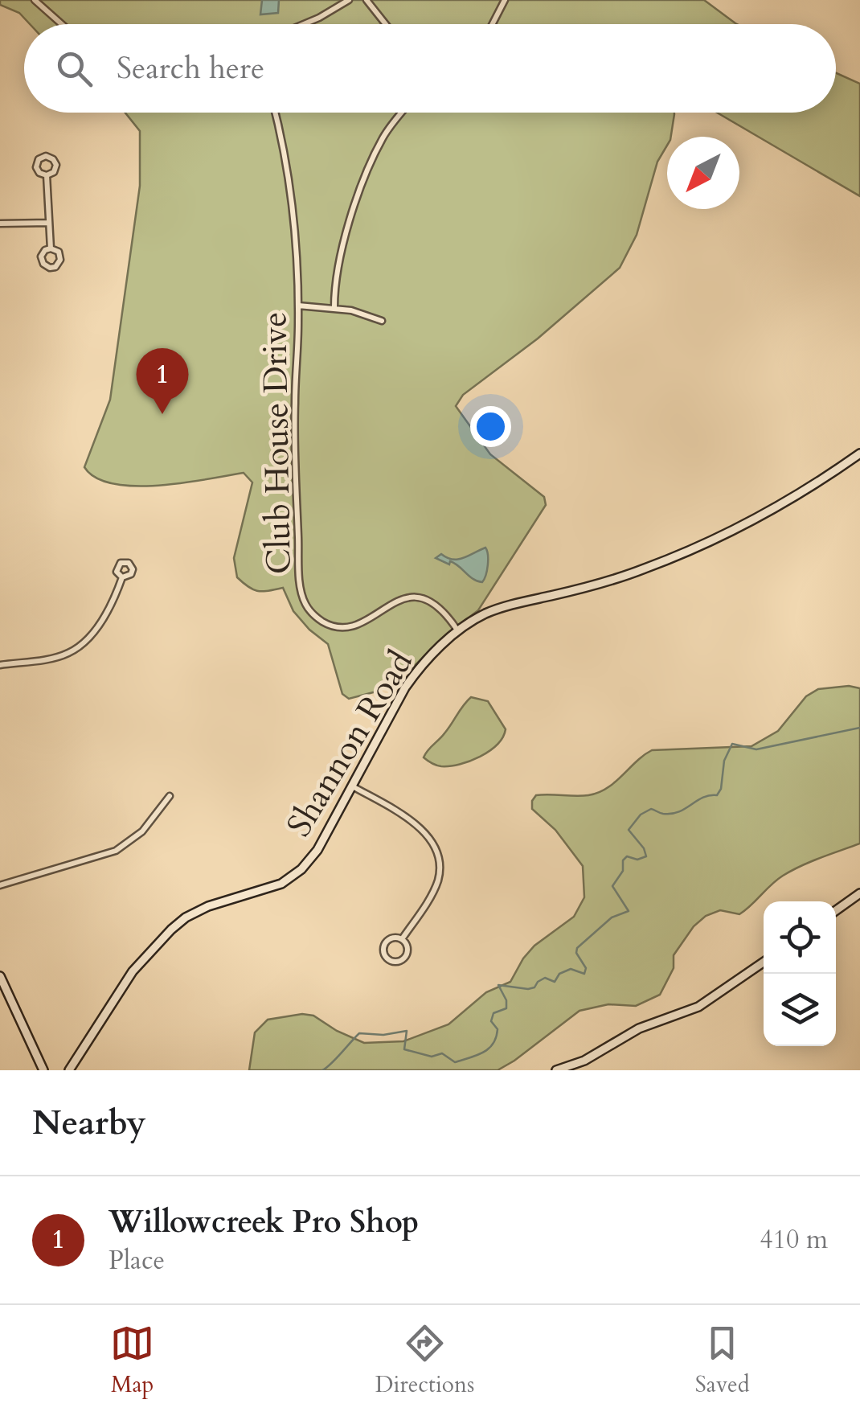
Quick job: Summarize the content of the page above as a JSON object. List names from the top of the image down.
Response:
{
  "streets": {
    "street": ["Club House Drive", "Shannon Road"]
  },
  "crossings": [
    ["Club House Drive", "Shannon Road"]
  ],
  "north": "bottom left",
  "page": {
    "search": "Search here",
    "pins": "1",
    "heading": "Nearby",
    "list": [
      {
        "mark": "1",
        "name": "Willowcreek Pro Shop",
        "note": "Place",
        "value": "410 m"
      }
    ],
    "nav": ["Map", "Directions", "Saved"]
  }
}
